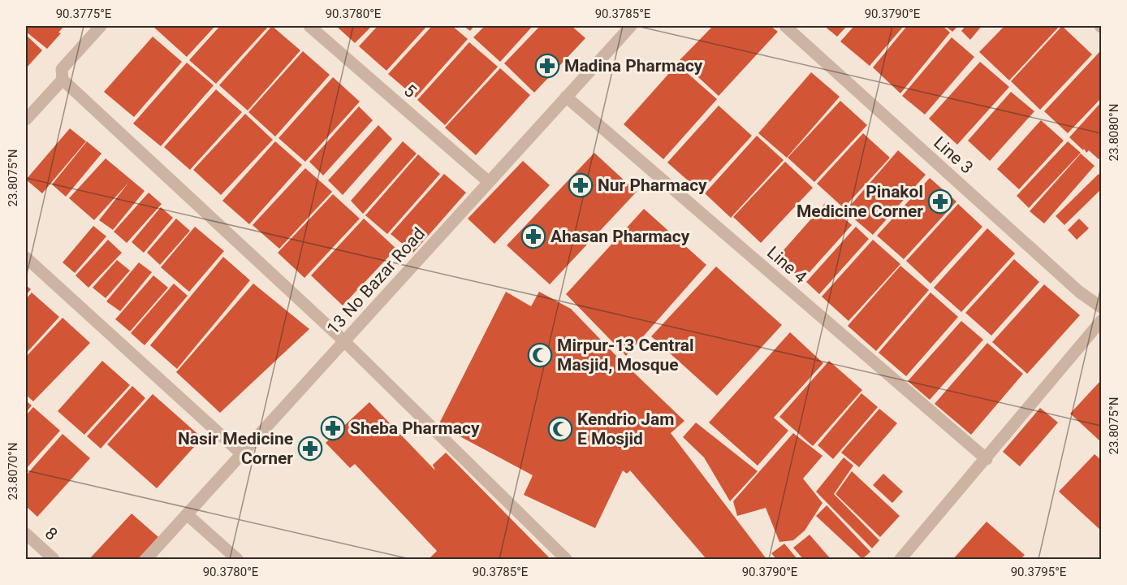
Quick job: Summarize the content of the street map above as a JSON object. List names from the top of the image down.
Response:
{
  "streets": {
    "street": [
      "5",
      "Line 3",
      "Line 4",
      "13 No Bazar Road",
      "8"
    ]
  },
  "crossings": [
    ["5", "13 No Bazar Road"],
    ["Line 4", "13 No Bazar Road"]
  ],
  "places": {
    "pharmacy": [
      "Madina Pharmacy",
      "Nur Pharmacy",
      "Pinakol Medicine Corner",
      "Ahasan Pharmacy",
      "Sheba Pharmacy",
      "Nasir Medicine Corner"
    ],
    "mosque": ["Mirpur-13 Central Masjid, Mosque", "Kendrio Jam E Mosjid"]
  },
  "coordinates": [
    "90.3775°E",
    "90.3780°E",
    "90.3785°E",
    "90.3790°E",
    "23.8080°N",
    "23.8075°N",
    "23.8070°N",
    "90.3795°E"
  ]
}
